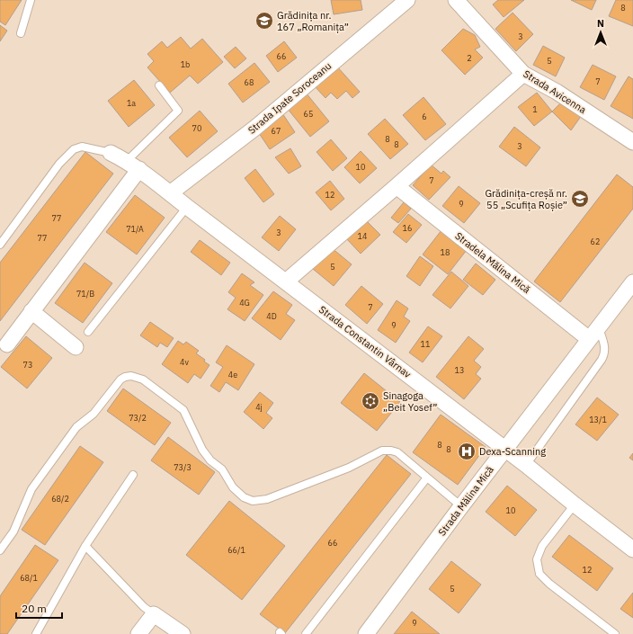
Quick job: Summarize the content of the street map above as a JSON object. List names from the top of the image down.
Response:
{
  "streets": {
    "street": [
      "Strada Avicenna",
      "Strada Ipate Soroceanu",
      "Stradela Mălina Mică",
      "Strada Constantin Vârnav",
      "Strada Mălina Mică"
    ]
  },
  "crossings": [
    ["Strada Ipate Soroceanu", "Strada Constantin Vârnav"],
    ["Stradela Mălina Mică", "Strada Mălina Mică"],
    ["Strada Constantin Vârnav", "Strada Mălina Mică"]
  ],
  "places": {
    "school or university": ["Grădinița nr. 167 „Romanița”", "Grădinița-creșă nr. 55 „Scufița Roșie”"],
    "synagogue": ["Sinagoga „Beit Yosef”"],
    "hospital": ["Dexa-Scanning"]
  },
  "house_numbers": [
    "8",
    "3",
    "66",
    "2",
    "5",
    "1b",
    "7",
    "68",
    "1a",
    "1",
    "65",
    "6",
    "70",
    "67",
    "8",
    "8",
    "3",
    "10",
    "7",
    "12",
    "9",
    "77",
    "16",
    "71/A",
    "3",
    "14",
    "77",
    "62",
    "18",
    "5",
    "71/B",
    "4G",
    "7",
    "4D",
    "9",
    "11",
    "4v",
    "73",
    "13",
    "4e",
    "4j",
    "73/2",
    "13/1",
    "8",
    "8",
    "73/3",
    "68/2",
    "10",
    "66",
    "66/1",
    "12",
    "68/1",
    "5",
    "9"
  ],
  "scale_bar": "20 m",
  "north": "top"
}
